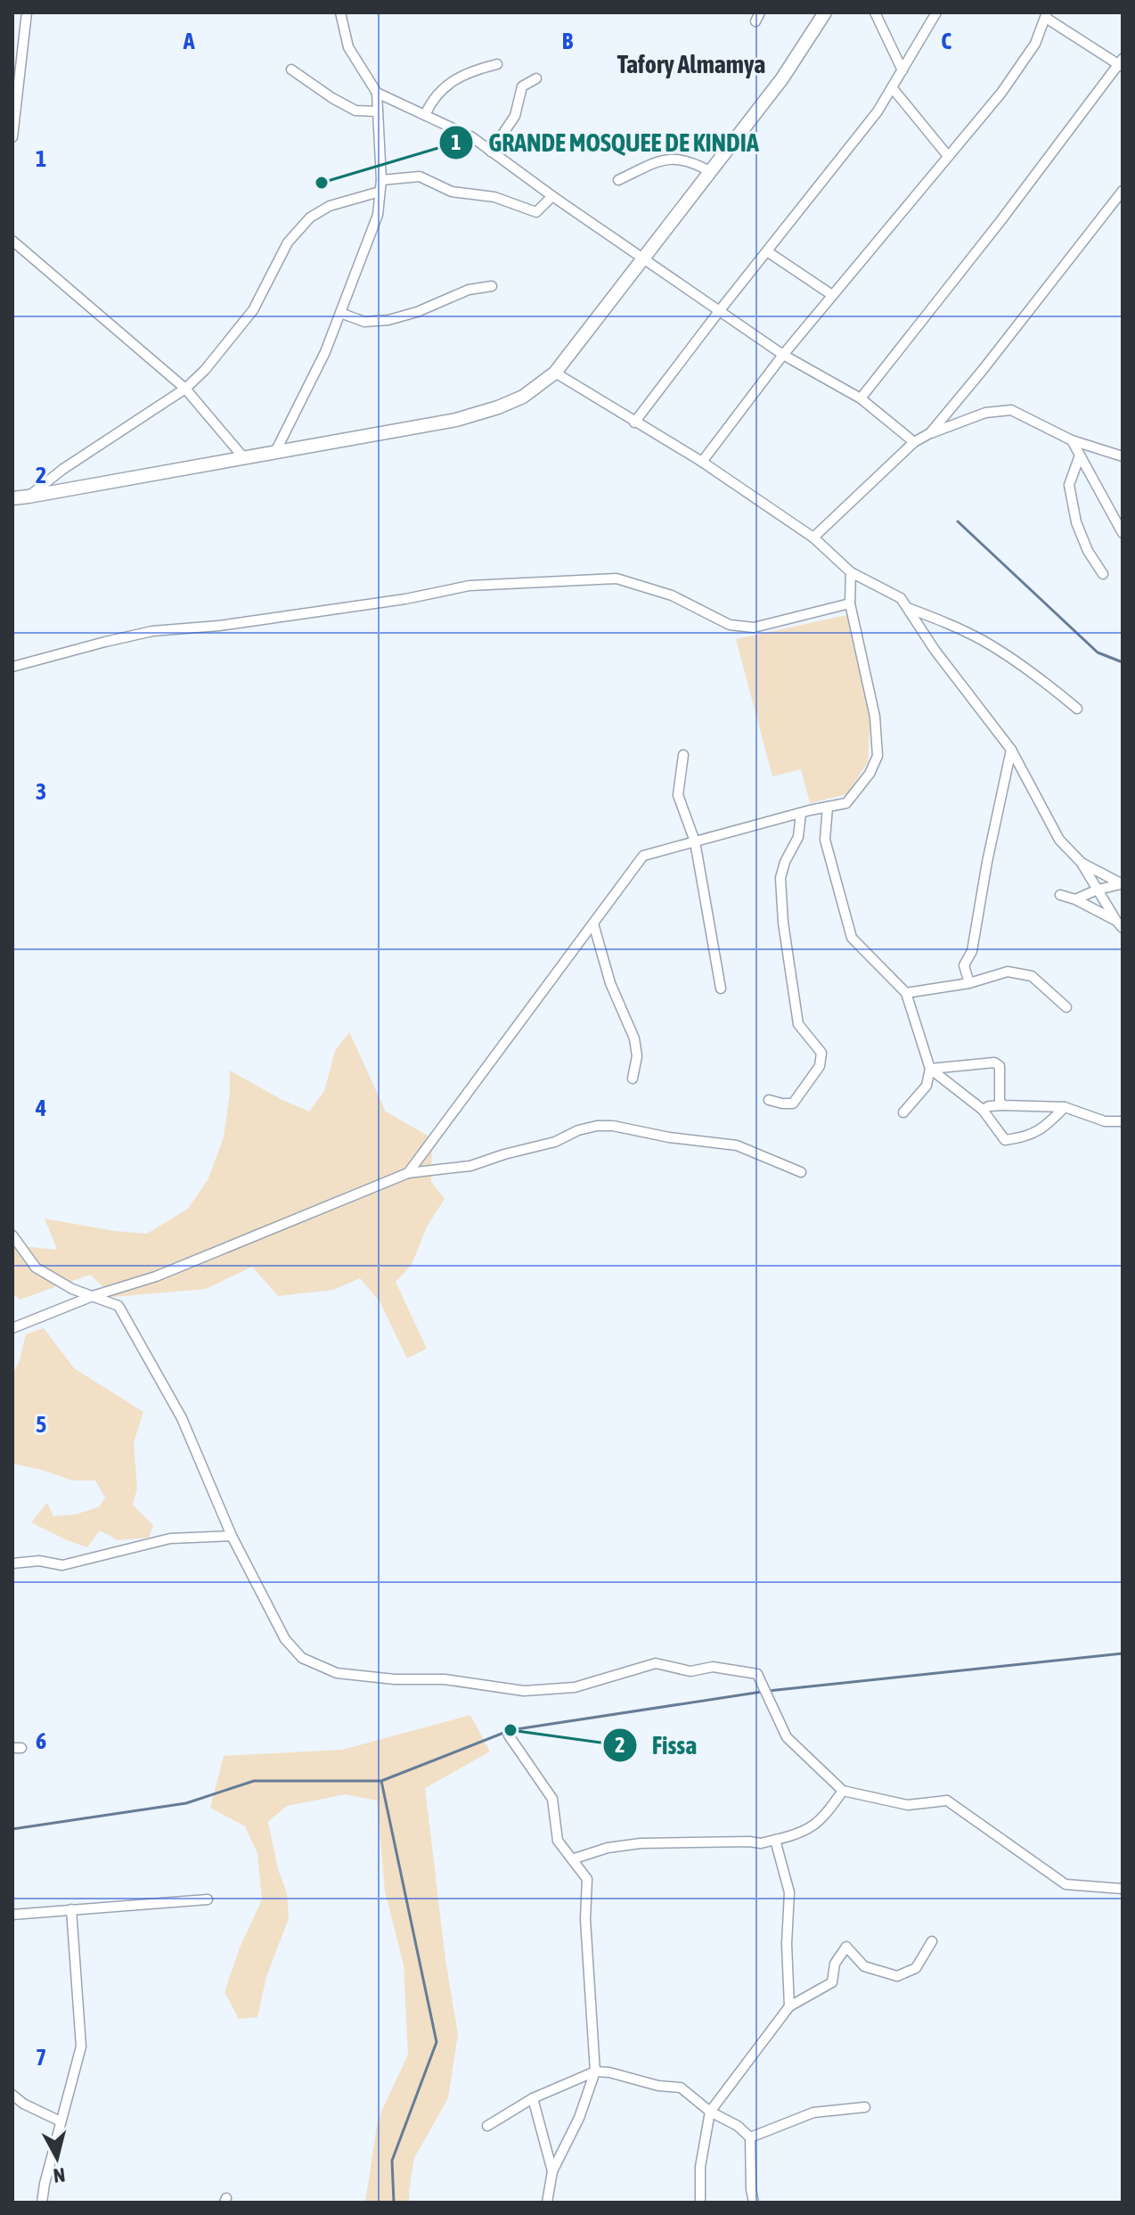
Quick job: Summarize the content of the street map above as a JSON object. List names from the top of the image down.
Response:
{
  "districts": ["Tafory Almamya"],
  "places": ["GRANDE MOSQUEE DE KINDIA", "Fissa"],
  "north": "bottom",
  "grid": {
    "columns": ["A", "B", "C"],
    "rows": [
      "1",
      "2",
      "3",
      "4",
      "5",
      "6",
      "7"
    ]
  }
}
